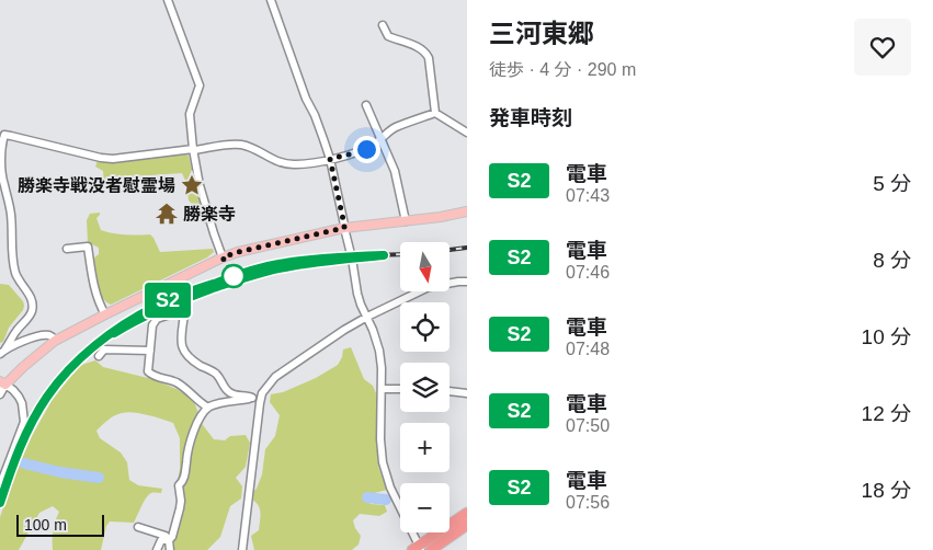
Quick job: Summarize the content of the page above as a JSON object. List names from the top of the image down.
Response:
{
  "places": {
    "place": ["勝楽寺戦没者慰霊場"],
    "temple": ["勝楽寺"]
  },
  "scale_bar": "100 m",
  "north": "bottom",
  "page": {
    "on_map": "S2",
    "heading": [
      ["三河東郷", "徒歩 · 4 分 · 290 m"],
      "発車時刻"
    ],
    "list": [
      {
        "mark": "S2",
        "name": "電車",
        "note": "07:43",
        "value": "5 分"
      },
      {
        "mark": "S2",
        "name": "電車",
        "note": "07:46",
        "value": "8 分"
      },
      {
        "mark": "S2",
        "name": "電車",
        "note": "07:48",
        "value": "10 分"
      },
      {
        "mark": "S2",
        "name": "電車",
        "note": "07:50",
        "value": "12 分"
      },
      {
        "mark": "S2",
        "name": "電車",
        "note": "07:56",
        "value": "18 分"
      }
    ],
    "map_buttons": ["+", "−"],
    "scale": "100 m"
  }
}
